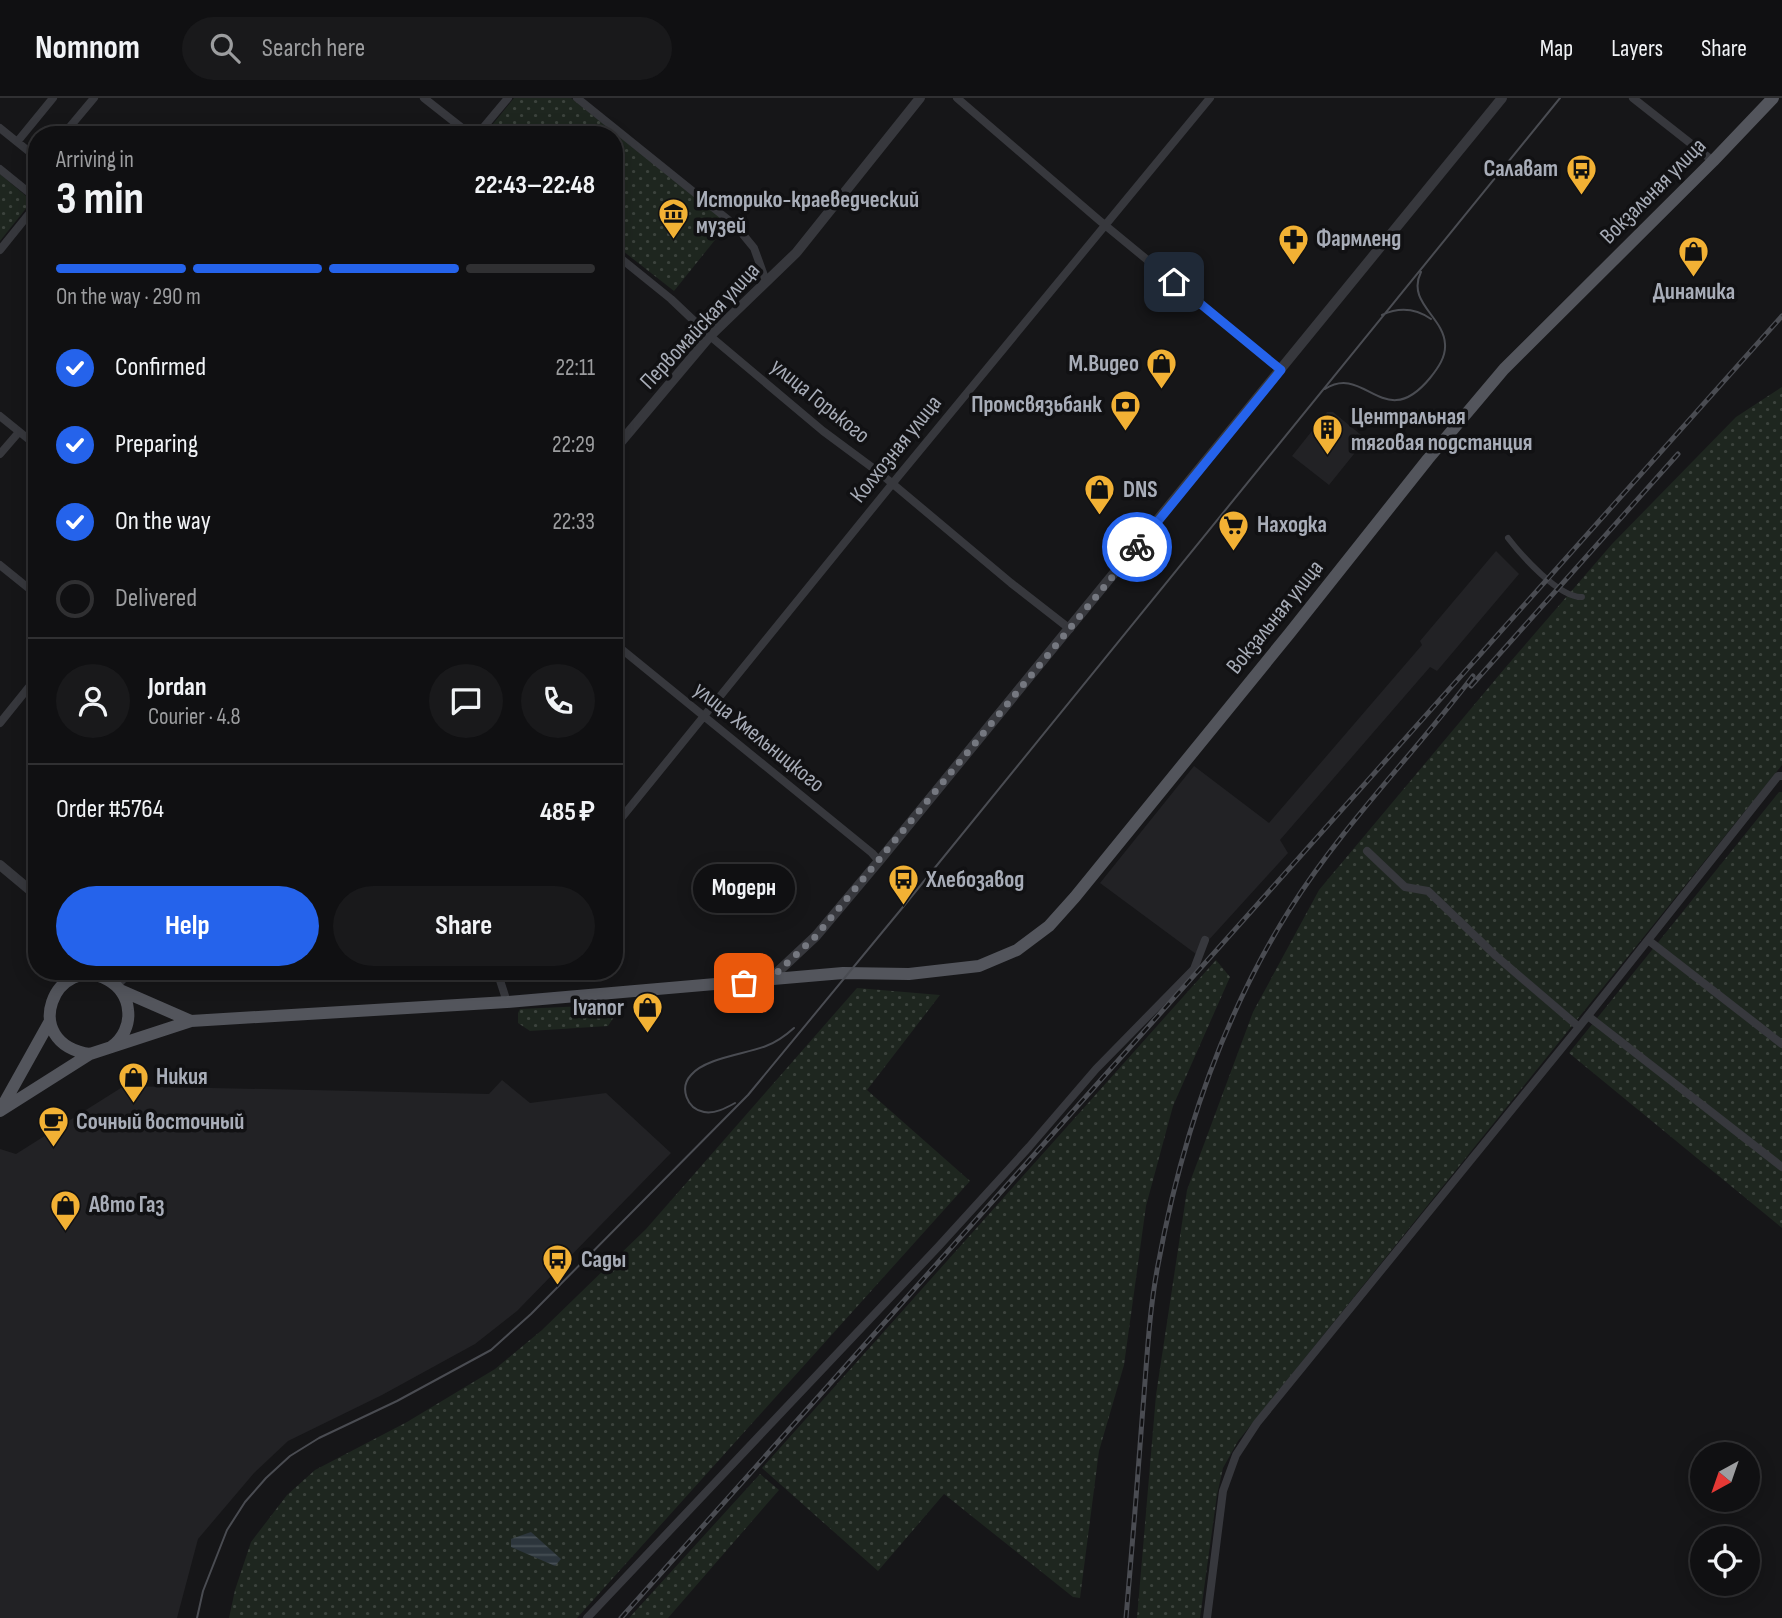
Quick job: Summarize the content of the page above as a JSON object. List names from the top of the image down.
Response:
{
  "streets": {
    "main road": ["Вокзальная улица"],
    "street": [
      "Первомайская улица",
      "улица Горького",
      "Колхозная улица",
      "улица Хмельницкого"
    ]
  },
  "crossings": [
    ["Первомайская улица", "улица Горького"],
    ["улица Горького", "Колхозная улица"],
    ["Колхозная улица", "улица Хмельницкого"]
  ],
  "places": {
    "bus stop": ["Салават", "Хлебозавод", "Сады"],
    "museum": ["Историко-краеведческий музей"],
    "pharmacy": ["Фармленд"],
    "shop": [
      "Динамика",
      "М.Видео",
      "DNS",
      "Ivanor",
      "Никия",
      "Авто Газ"
    ],
    "bank": ["Промсвязьбанк"],
    "building": ["Центральная тяговая подстанция"],
    "supermarket": ["Находка"],
    "other": ["Модерн"],
    "cafe": ["Сочный восточный"]
  },
  "north": "bottom left",
  "page": {
    "header": "Nomnom",
    "search": "Search here",
    "nav": ["Map", "Layers", "Share"],
    "heading": ["3 min", "Arriving in", "22:43–22:48"],
    "panel": [
      "Jordan",
      "Courier · 4.8",
      "Order #5764",
      "485 ₽"
    ],
    "bar": "On the way · 290 m",
    "list": [
      ["Confirmed", "22:11"],
      ["Preparing", "22:29"],
      ["On the way", "22:33"],
      "Delivered"
    ],
    "bubble": "Модерн",
    "buttons": ["Help", "Share"]
  }
}
